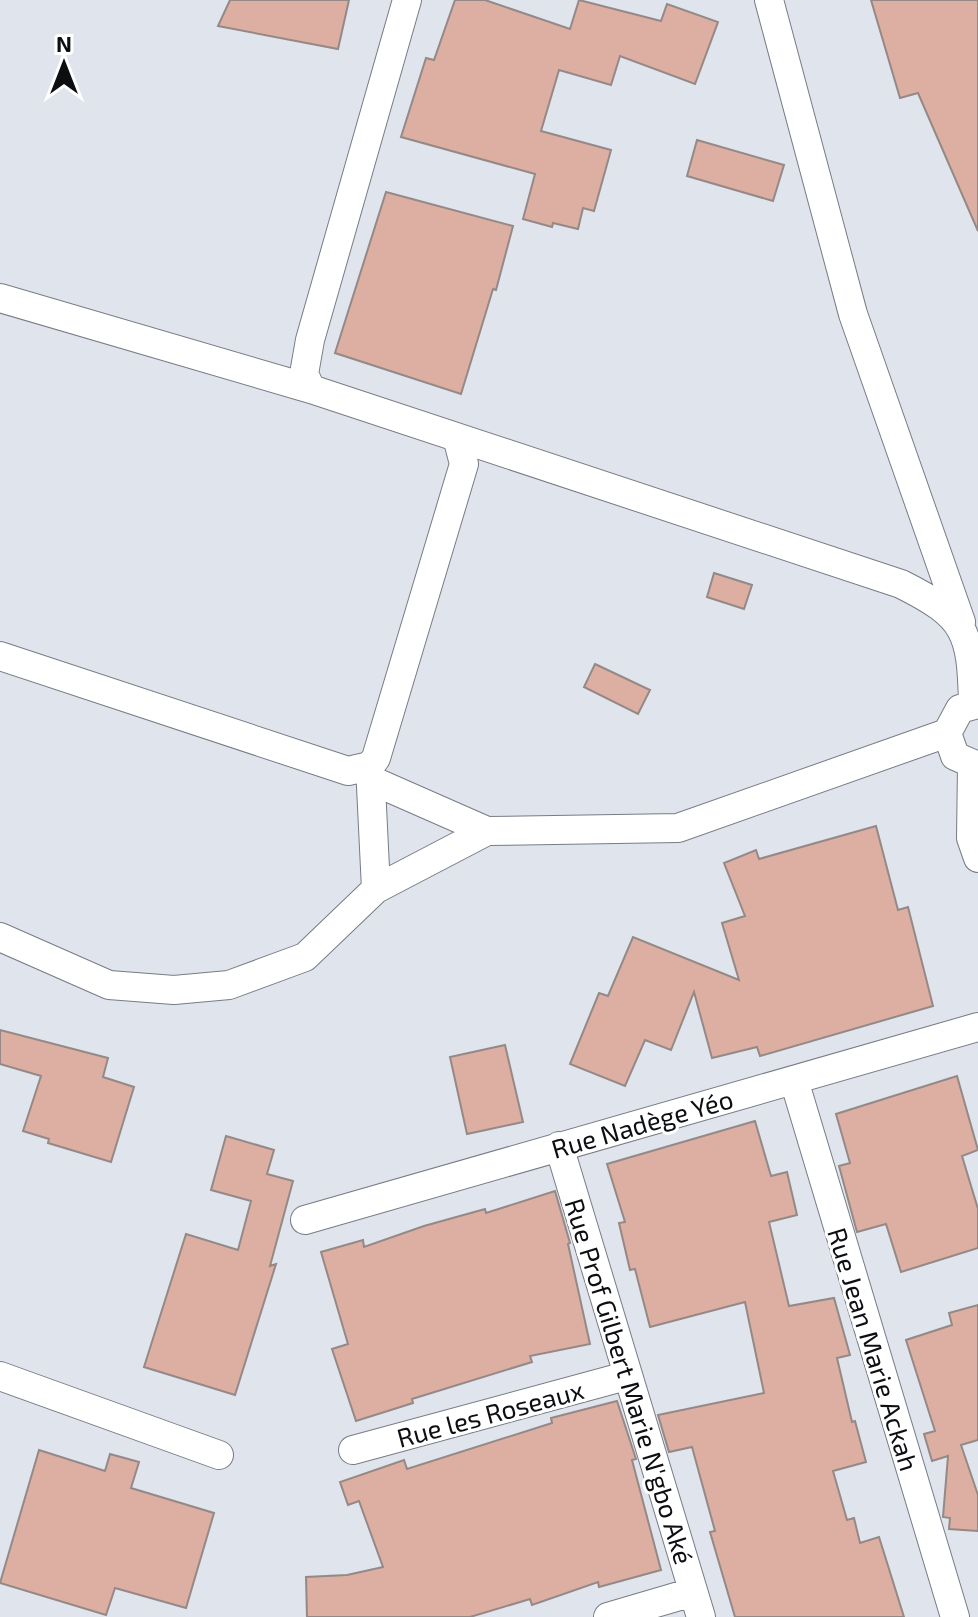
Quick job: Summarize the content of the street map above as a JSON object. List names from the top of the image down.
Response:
{
  "streets": {
    "street": [
      "Rue Nadège Yéo",
      "Rue Jean Marie Ackah",
      "Rue Prof Gilbert Marie N'gbo Aké",
      "Rue les Roseaux"
    ]
  },
  "crossings": [
    ["Rue Nadège Yéo", "Rue Jean Marie Ackah"],
    ["Rue Nadège Yéo", "Rue Prof Gilbert Marie N'gbo Aké"],
    ["Rue Prof Gilbert Marie N'gbo Aké", "Rue les Roseaux"]
  ],
  "north": "top"
}
